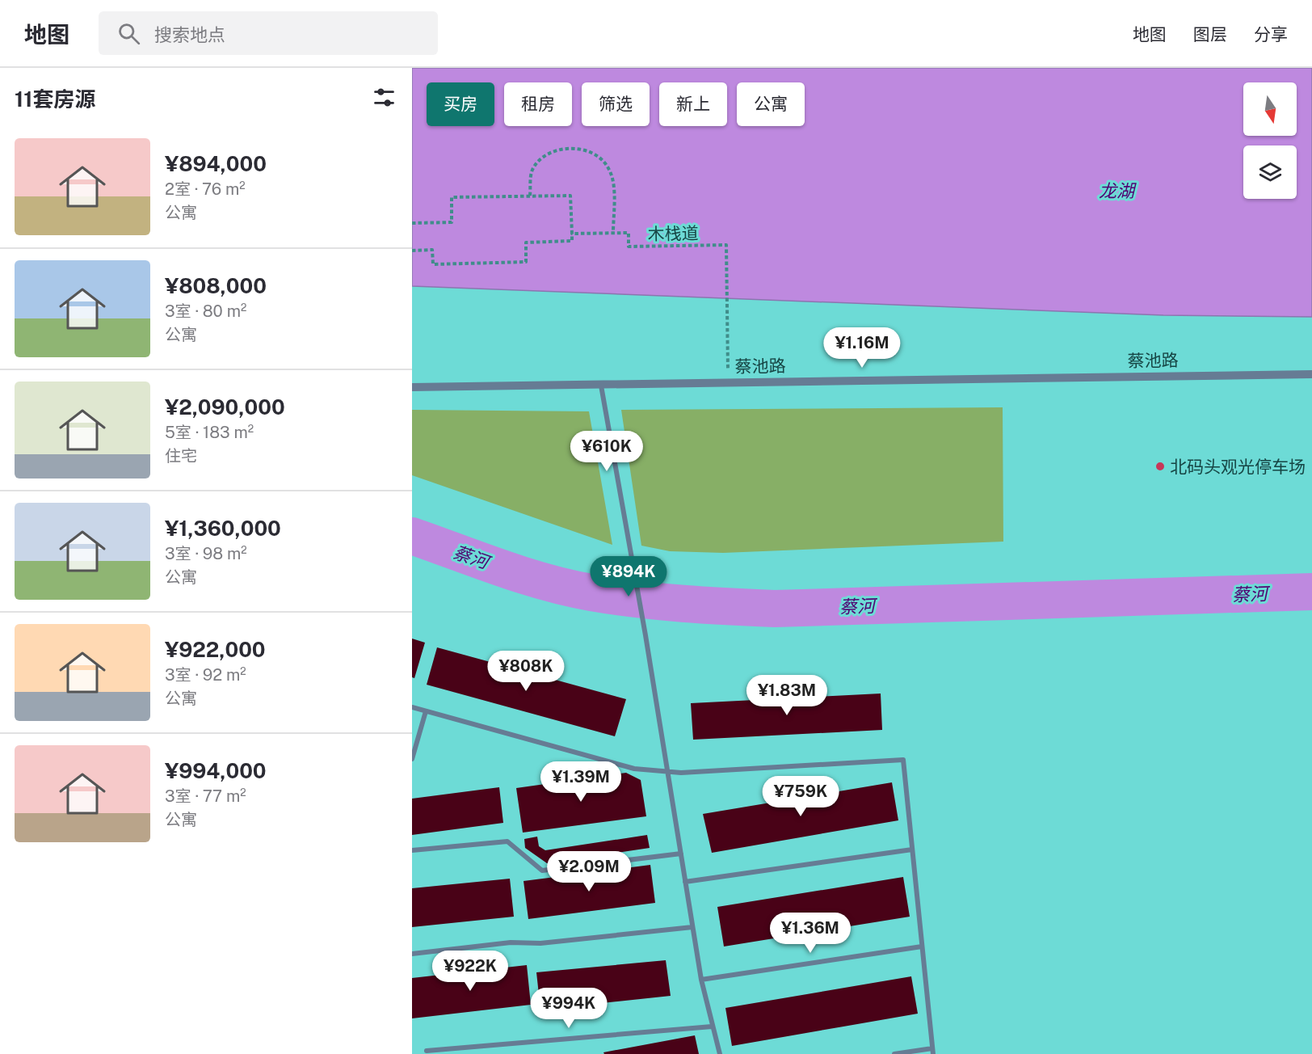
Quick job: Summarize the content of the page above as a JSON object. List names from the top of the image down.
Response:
{
  "streets": {
    "street": ["蔡池路"],
    "path": ["木栈道"]
  },
  "crossings": [
    ["木栈道", "蔡池路"]
  ],
  "water": ["龙湖", "蔡河"],
  "places": ["北码头观光停车场"],
  "north": "bottom",
  "page": {
    "header": "地图",
    "search": "搜索地点",
    "nav": ["地图", "图层", "分享"],
    "heading": "11套房源",
    "chip": [
      "买房",
      "租房",
      "筛选",
      "新上",
      "公寓"
    ],
    "list": [
      {
        "name": "¥894,000",
        "note": "2室 · 76 m² · 公寓"
      },
      {
        "name": "¥808,000",
        "note": "3室 · 80 m² · 公寓"
      },
      {
        "name": "¥2,090,000",
        "note": "5室 · 183 m² · 住宅"
      },
      {
        "name": "¥1,360,000",
        "note": "3室 · 98 m² · 公寓"
      },
      {
        "name": "¥922,000",
        "note": "3室 · 92 m² · 公寓"
      },
      {
        "name": "¥994,000",
        "note": "3室 · 77 m² · 公寓"
      }
    ],
    "price": [
      "¥1.16M",
      "¥610K",
      "¥894K",
      "¥808K",
      "¥1.83M",
      "¥1.39M",
      "¥759K",
      "¥2.09M",
      "¥1.36M",
      "¥922K",
      "¥994K"
    ]
  }
}
